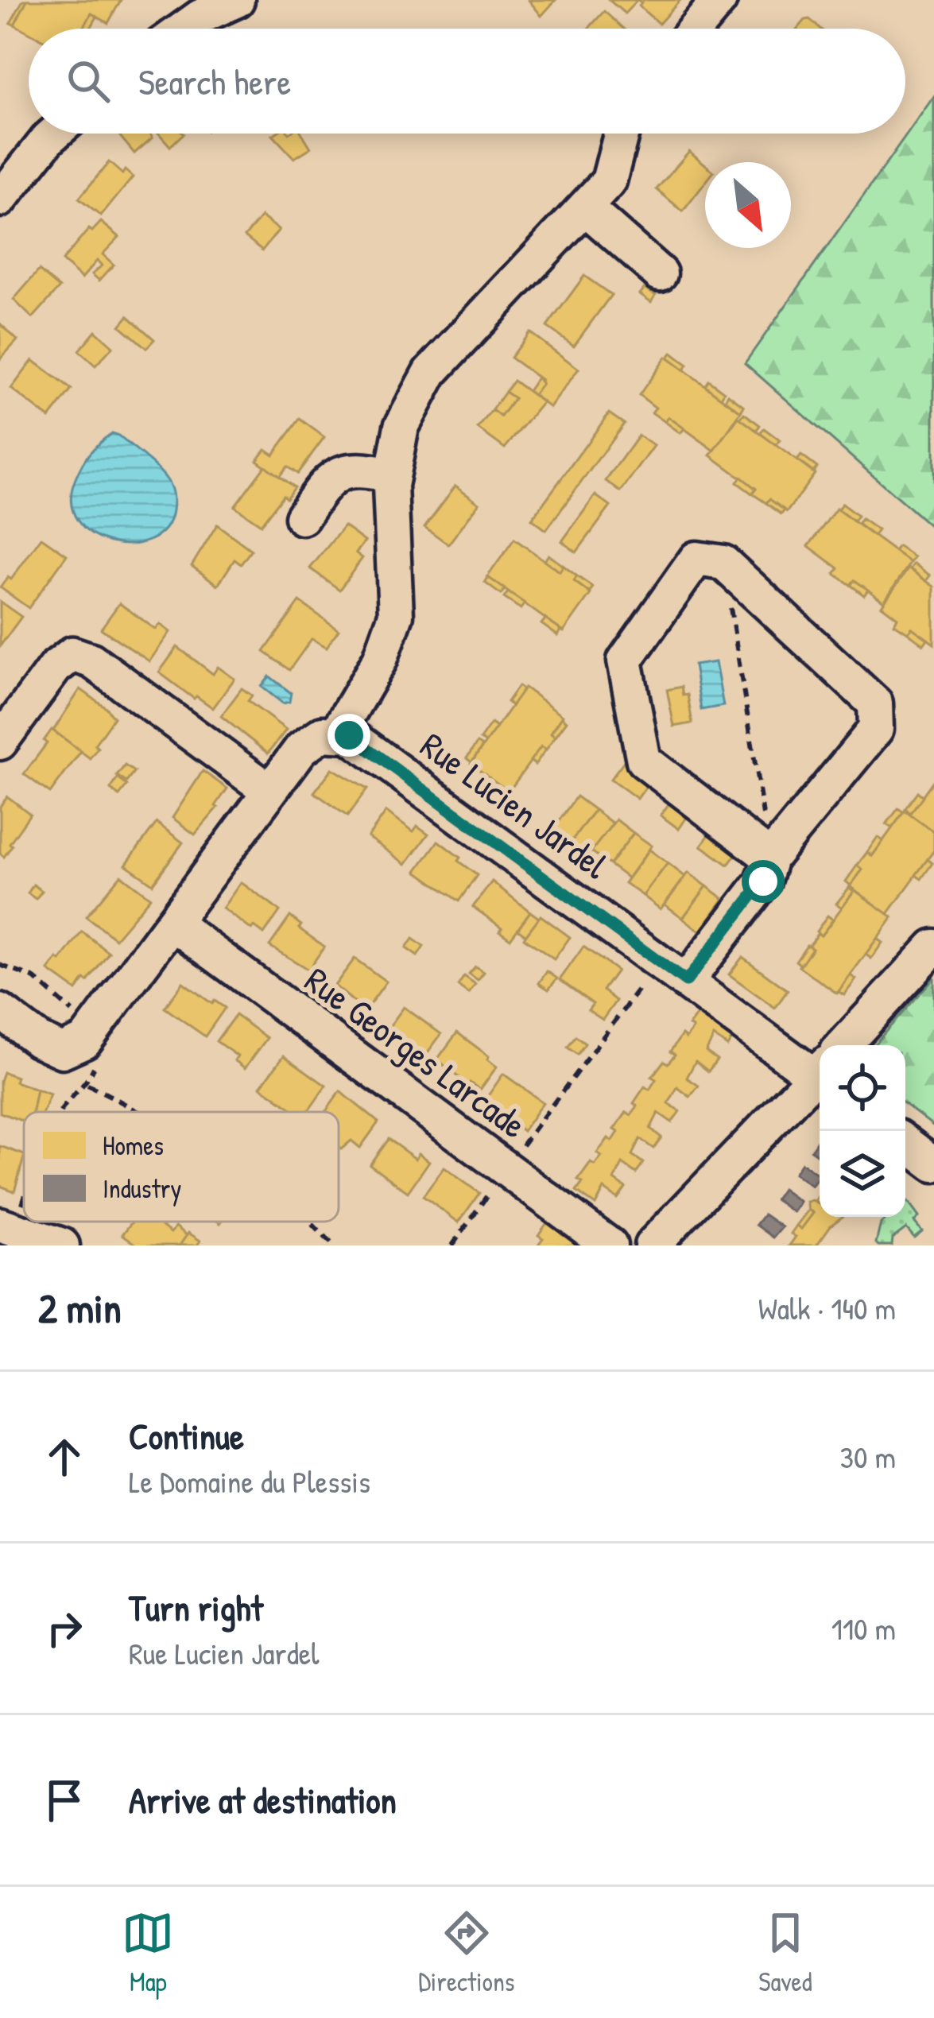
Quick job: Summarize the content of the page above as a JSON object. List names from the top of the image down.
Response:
{
  "streets": {
    "street": ["Rue Lucien Jardel", "Rue Georges Larcade"]
  },
  "legend": ["Homes", "Industry"],
  "north": "bottom right",
  "page": {
    "search": "Search here",
    "heading": ["2 min", "Walk · 140 m"],
    "list": [
      ["Continue", "Le Domaine du Plessis", "30 m"],
      ["Turn right", "Rue Lucien Jardel", "110 m"],
      "Arrive at destination"
    ],
    "nav": ["Map", "Directions", "Saved"]
  }
}
